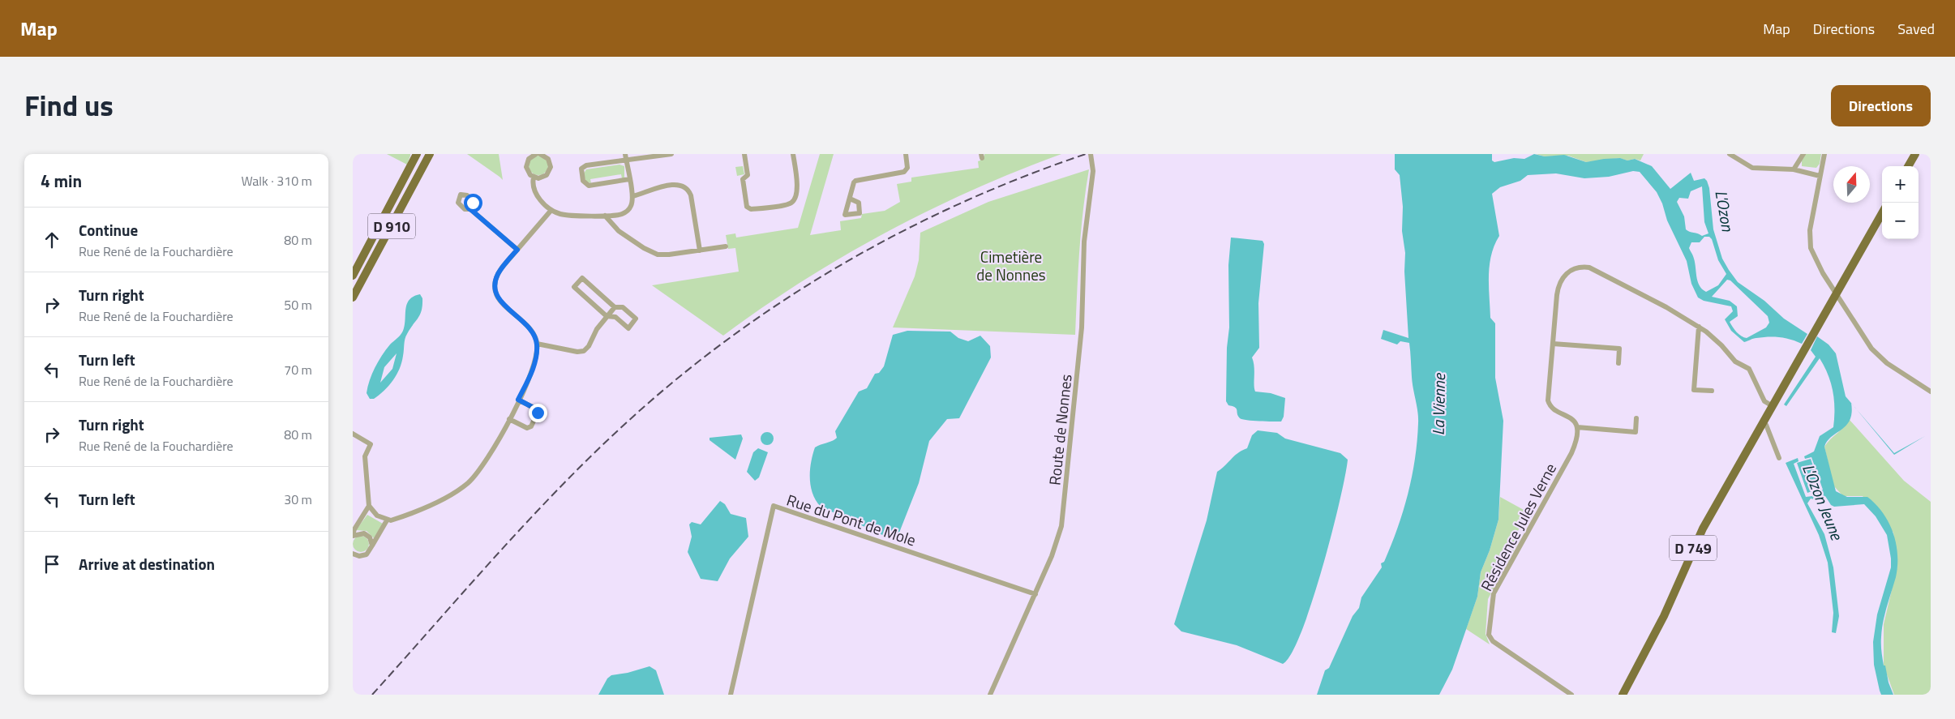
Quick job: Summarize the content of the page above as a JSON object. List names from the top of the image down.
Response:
{
  "streets": {
    "main road": ["D 910", "D 749"],
    "street": ["Route de Nonnes", "Rue du Pont de Mole", "Résidence Jules Verne"]
  },
  "crossings": [
    ["Route de Nonnes", "Rue du Pont de Mole"]
  ],
  "water": ["L'Ozon", "La Vienne", "L'Ozon Jeune"],
  "parks": ["Cimetière de Nonnes"],
  "north": "top",
  "page": {
    "header": "Map",
    "nav": ["Map", "Directions", "Saved"],
    "title": "Find us",
    "buttons": "Directions",
    "heading": ["4 min", "Walk · 310 m"],
    "map_buttons": ["+", "−"],
    "list": [
      ["Continue", "Rue René de la Fouchardière", "80 m"],
      ["Turn right", "Rue René de la Fouchardière", "50 m"],
      ["Turn left", "Rue René de la Fouchardière", "70 m"],
      ["Turn right", "Rue René de la Fouchardière", "80 m"],
      ["Turn left", "30 m"],
      "Arrive at destination"
    ]
  }
}
